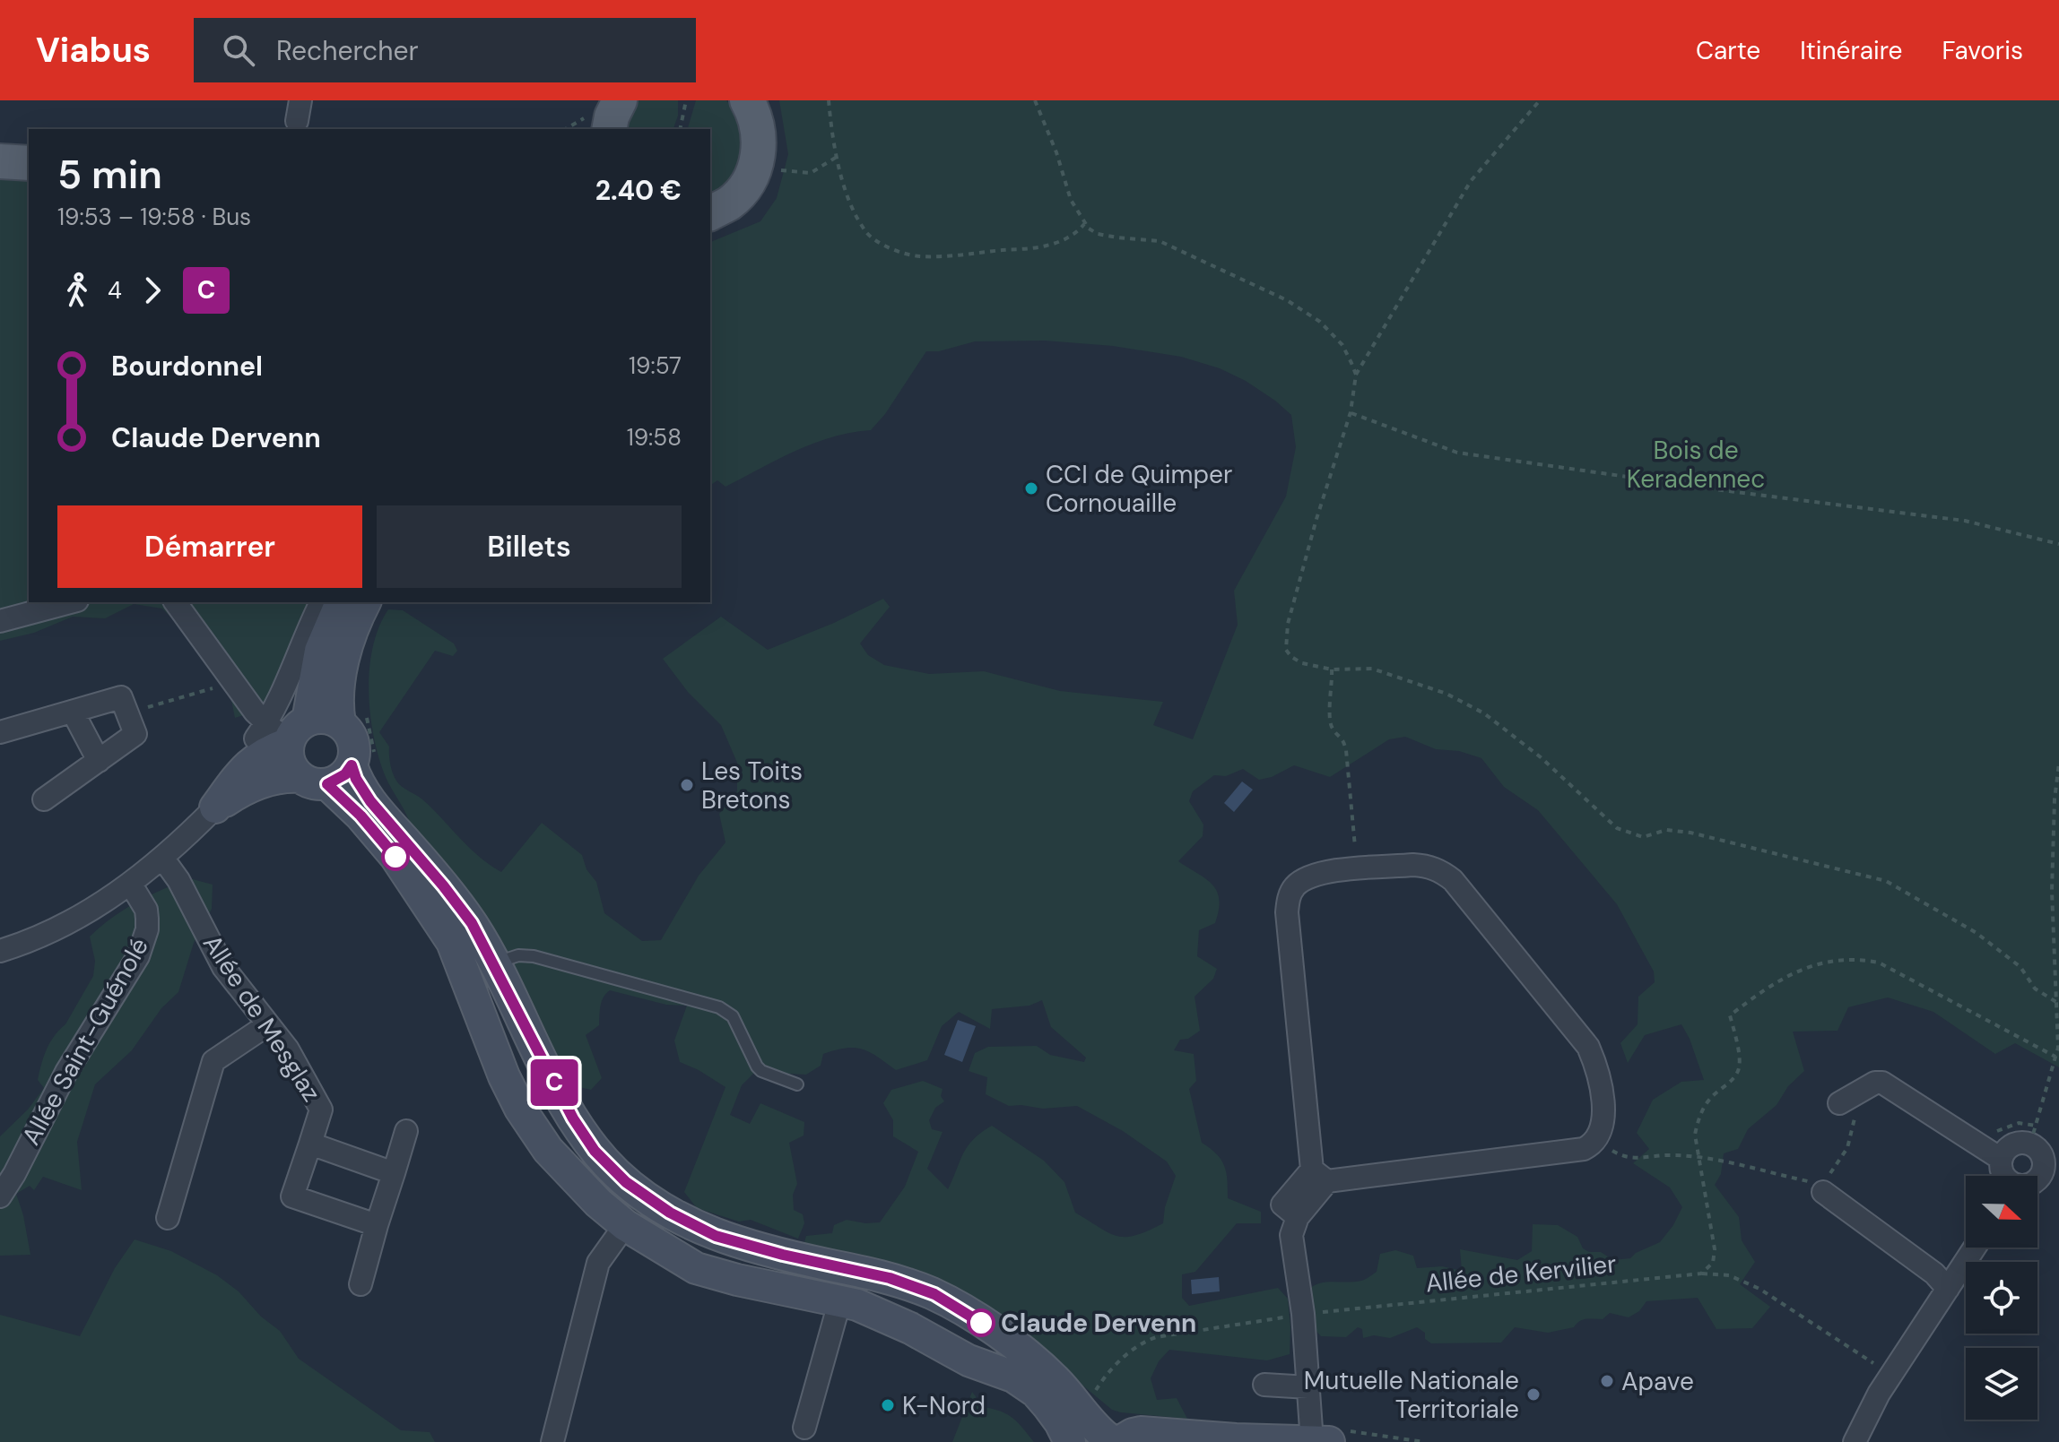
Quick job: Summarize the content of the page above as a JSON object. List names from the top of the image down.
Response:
{
  "streets": {
    "street": ["Allée de Mesglaz", "Allée Saint-Guénolé"],
    "path": ["Allée de Kervilier"]
  },
  "parks": ["Bois de Keradennec"],
  "places": [
    "CCI de Quimper Cornouaille",
    "Les Toits Bretons",
    "Claude Dervenn",
    "Apave",
    "Mutuelle Nationale Territoriale",
    "K-Nord"
  ],
  "lines": ["bus line C"],
  "north": "right",
  "page": {
    "header": "Viabus",
    "search": "Rechercher",
    "nav": ["Carte", "Itinéraire", "Favoris"],
    "on_map": "C",
    "heading": ["5 min", "19:53 – 19:58 · Bus", "2.40 €"],
    "legs": ["4", "C"],
    "list": [
      {
        "name": "Bourdonnel",
        "value": "19:57"
      },
      {
        "name": "Claude Dervenn",
        "value": "19:58"
      }
    ],
    "buttons": ["Démarrer", "Billets"]
  }
}
